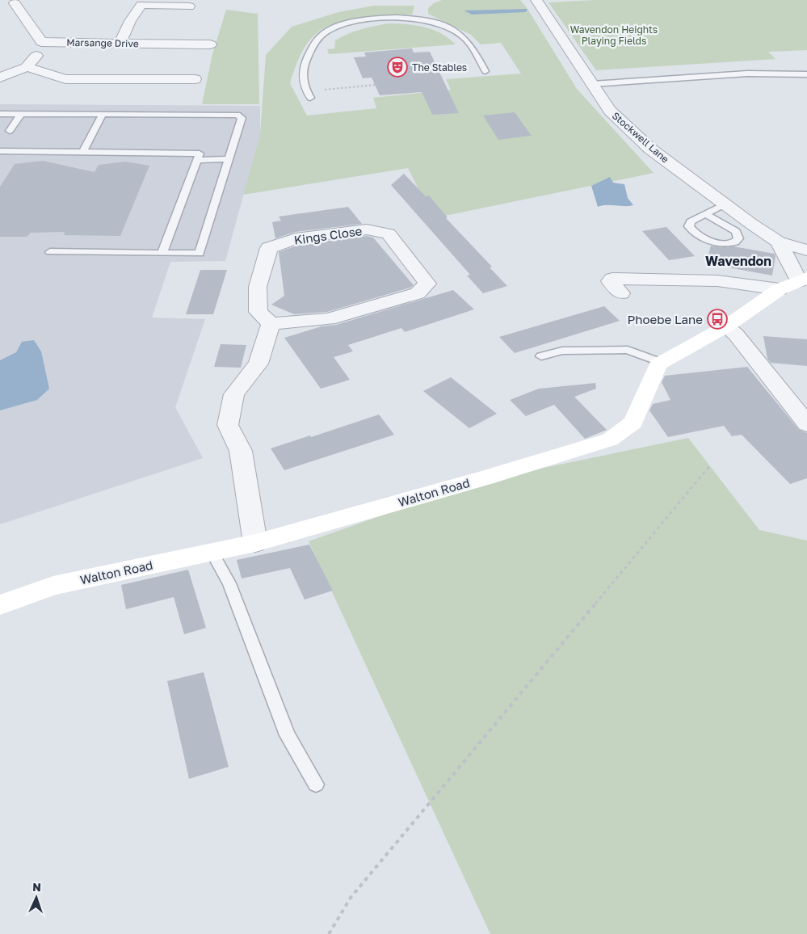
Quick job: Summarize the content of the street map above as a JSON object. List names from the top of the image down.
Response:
{
  "streets": {
    "street": [
      "Marsange Drive",
      "Stockwell Lane",
      "Kings Close",
      "Walton Road"
    ]
  },
  "districts": ["Wavendon"],
  "parks": ["Wavendon Heights Playing Fields"],
  "places": {
    "theatre": ["The Stables"],
    "bus stop": ["Phoebe Lane"]
  },
  "north": "top"
}
